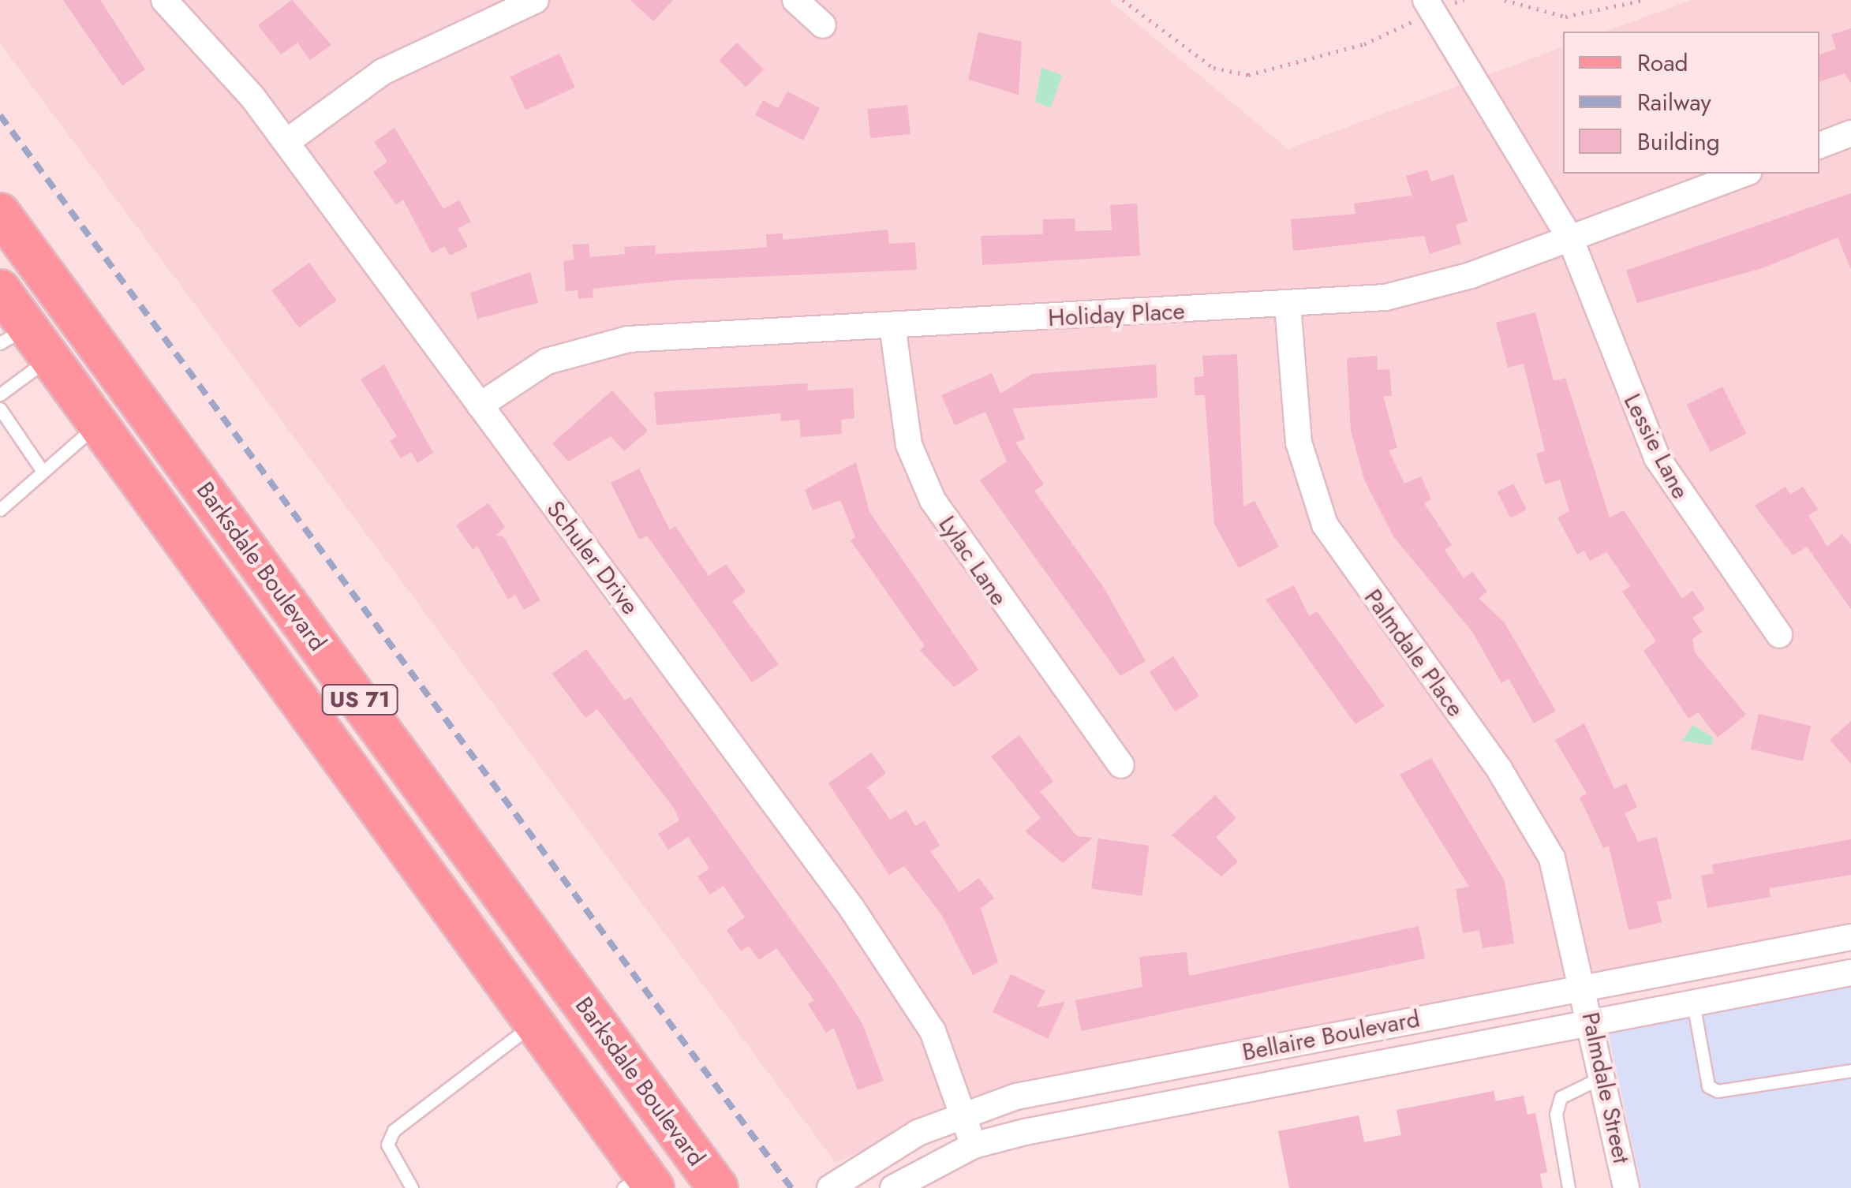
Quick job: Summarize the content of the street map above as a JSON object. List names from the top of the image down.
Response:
{
  "streets": {
    "main road": ["Barksdale Boulevard", "US 71"],
    "street": [
      "Holiday Place",
      "Lessie Lane",
      "Schuler Drive",
      "Lylac Lane",
      "Palmdale Place",
      "Bellaire Boulevard",
      "Palmdale Street"
    ]
  },
  "crossings": [
    ["Holiday Place", "Lessie Lane"],
    ["Holiday Place", "Schuler Drive"],
    ["Holiday Place", "Lylac Lane"],
    ["Holiday Place", "Palmdale Place"],
    ["Schuler Drive", "Bellaire Boulevard"],
    ["Palmdale Place", "Bellaire Boulevard"],
    ["Palmdale Place", "Palmdale Street"],
    ["Bellaire Boulevard", "Palmdale Street"]
  ],
  "legend": ["Road", "Railway", "Building"]
}
